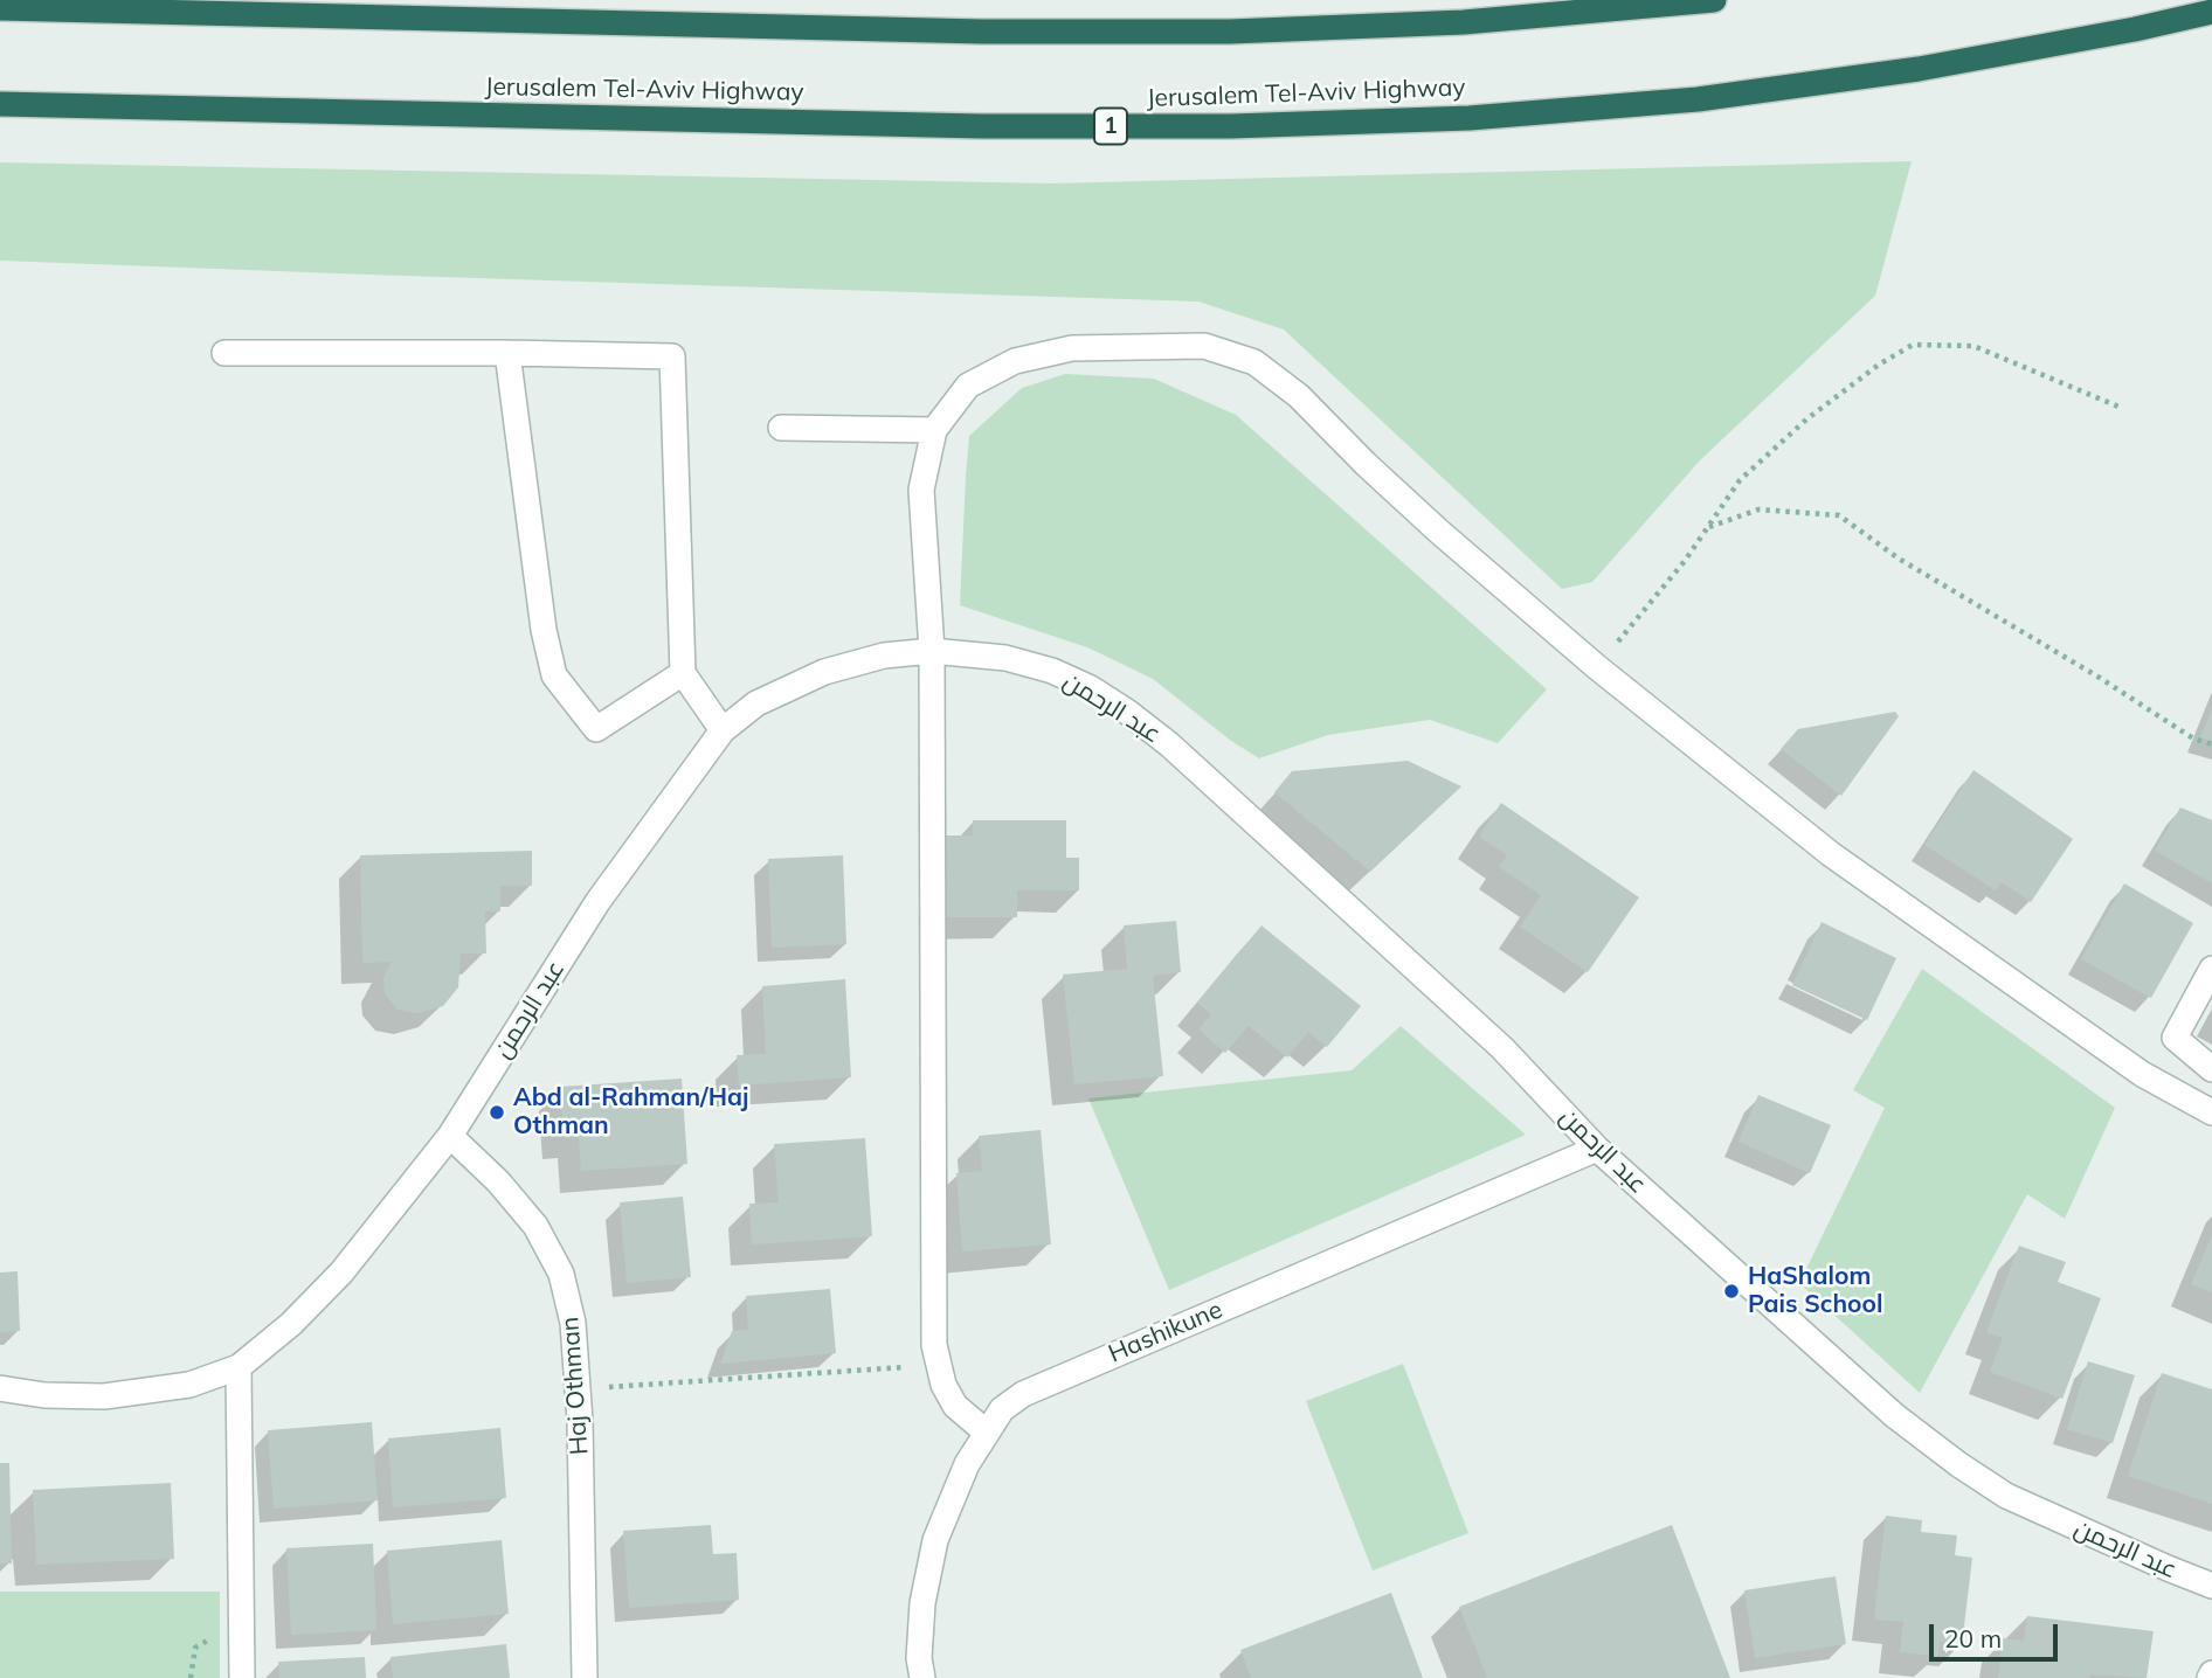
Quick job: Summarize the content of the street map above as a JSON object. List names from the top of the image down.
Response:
{
  "streets": {
    "highway": ["Jerusalem Tel-Aviv Highway", "1"],
    "street": ["عبد الرحمن", "Hashikune", "Haj Othman"]
  },
  "crossings": [
    ["عبد الرحمن", "Hashikune"],
    ["عبد الرحمن", "Haj Othman"]
  ],
  "places": ["Abd al-Rahman/Haj Othman", "HaShalom Pais School"],
  "scale_bar": "20 m"
}
